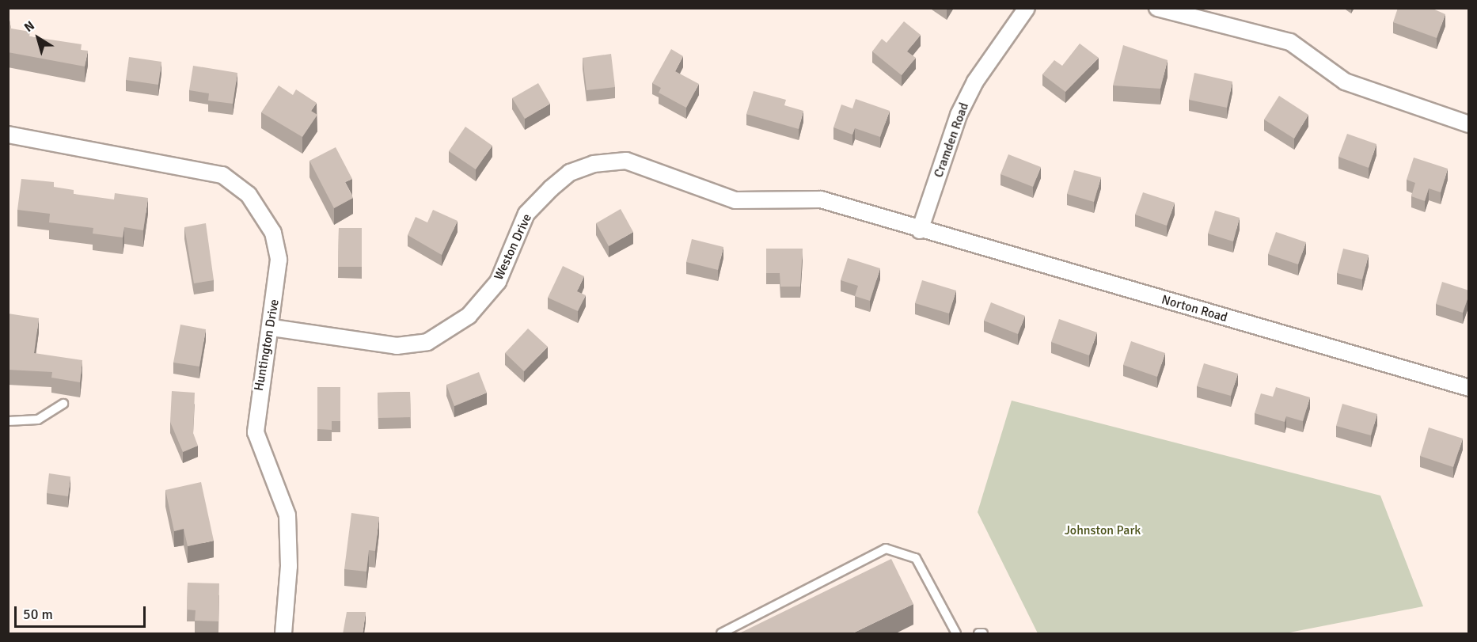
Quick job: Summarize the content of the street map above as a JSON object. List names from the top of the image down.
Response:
{
  "streets": {
    "street": [
      "Cramden Road",
      "Weston Drive",
      "Norton Road",
      "Huntington Drive"
    ]
  },
  "crossings": [
    ["Cramden Road", "Weston Drive"],
    ["Cramden Road", "Norton Road"],
    ["Weston Drive", "Norton Road"],
    ["Weston Drive", "Huntington Drive"]
  ],
  "parks": ["Johnston Park"],
  "scale_bar": "50 m",
  "north": "top left"
}
